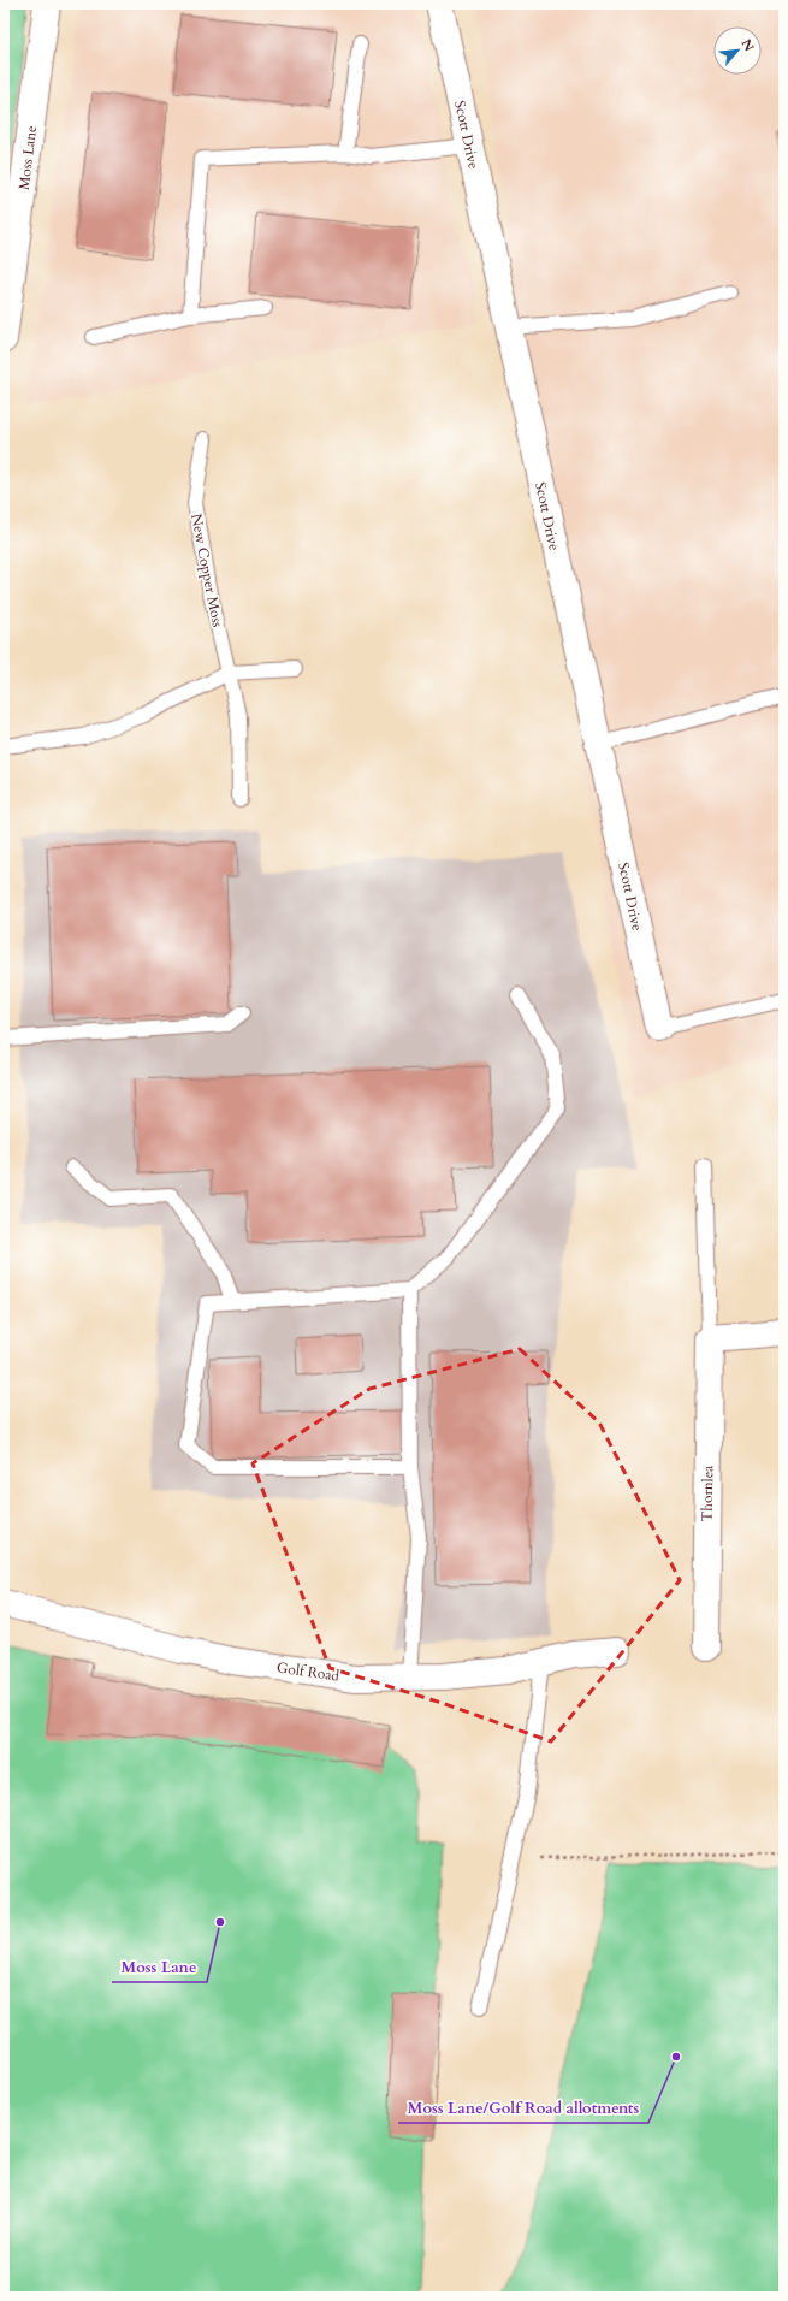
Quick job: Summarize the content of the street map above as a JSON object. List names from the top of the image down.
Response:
{
  "streets": {
    "street": [
      "Scott Drive",
      "Moss Lane",
      "Thornlea",
      "Golf Road"
    ],
    "lane": ["New Copper Moss"]
  },
  "places": ["Moss Lane", "Moss Lane/Golf Road allotments"],
  "north": "top right"
}
